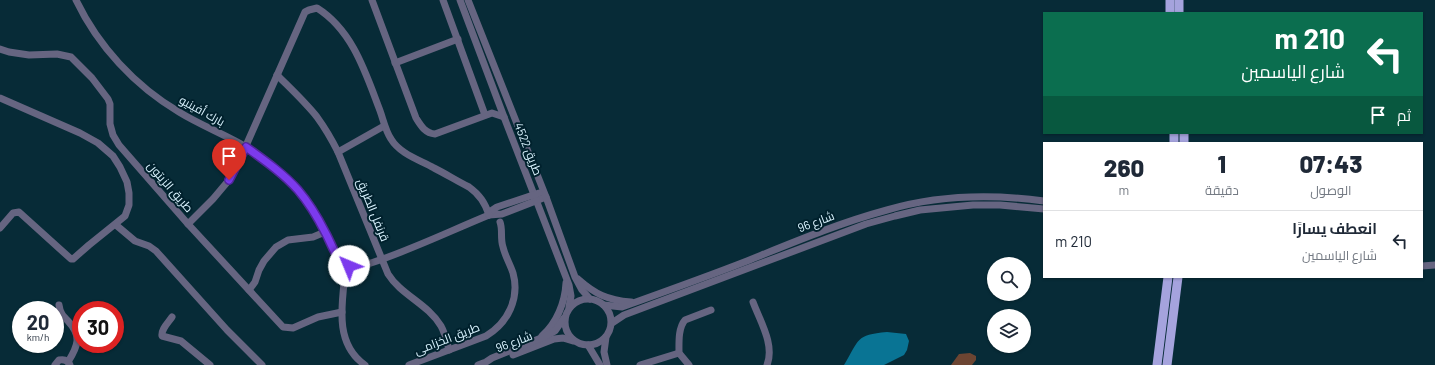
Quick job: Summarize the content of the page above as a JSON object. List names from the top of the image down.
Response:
{
  "streets": {
    "street": [
      "بارك أفينيو",
      "طريق 4522",
      "طريق الزيتون",
      "قرنفل الطريق",
      "شارع 96",
      "طريق الخزامى"
    ]
  },
  "crossings": [
    ["بارك أفينيو", "طريق الزيتون"],
    ["طريق 4522", "شارع 96"],
    ["قرنفل الطريق", "طريق الخزامى"]
  ],
  "page": {
    "turn": ["210 m", "شارع الياسمين"],
    "then": "ثم",
    "eta": [
      "07:43",
      "الوصول",
      "1",
      "دقيقة",
      "260",
      "m"
    ],
    "list": [
      {
        "name": "انعطف يسارًا",
        "note": "شارع الياسمين",
        "value": "210 m"
      }
    ],
    "speed": "20 km/h",
    "limit": "30"
  }
}
